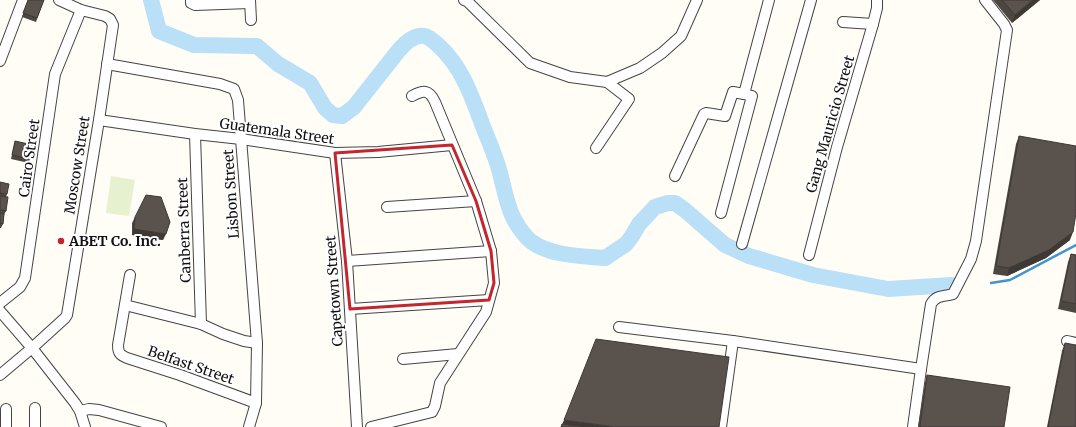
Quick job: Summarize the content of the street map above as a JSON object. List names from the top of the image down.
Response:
{
  "streets": {
    "street": [
      "Gang Mauricio Street",
      "Guatemala Street",
      "Cairo Street",
      "Moscow Street",
      "Lisbon Street",
      "Canberra Street",
      "Capetown Street",
      "Belfast Street"
    ]
  },
  "crossings": [
    ["Guatemala Street", "Moscow Street"],
    ["Guatemala Street", "Lisbon Street"],
    ["Guatemala Street", "Canberra Street"],
    ["Guatemala Street", "Capetown Street"],
    ["Cairo Street", "Moscow Street"],
    ["Moscow Street", "Lisbon Street"],
    ["Lisbon Street", "Belfast Street"]
  ],
  "places": ["ABET Co. Inc."]
}
